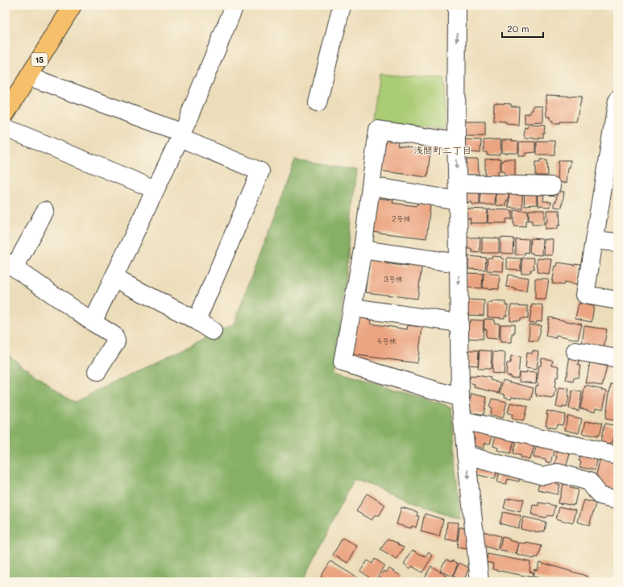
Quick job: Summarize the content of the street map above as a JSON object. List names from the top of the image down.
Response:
{
  "streets": {
    "main road": ["15"]
  },
  "districts": ["浅間町二丁目"],
  "house_numbers": ["2号棟", "3号棟", "4号棟"],
  "scale_bar": "20 m"
}
